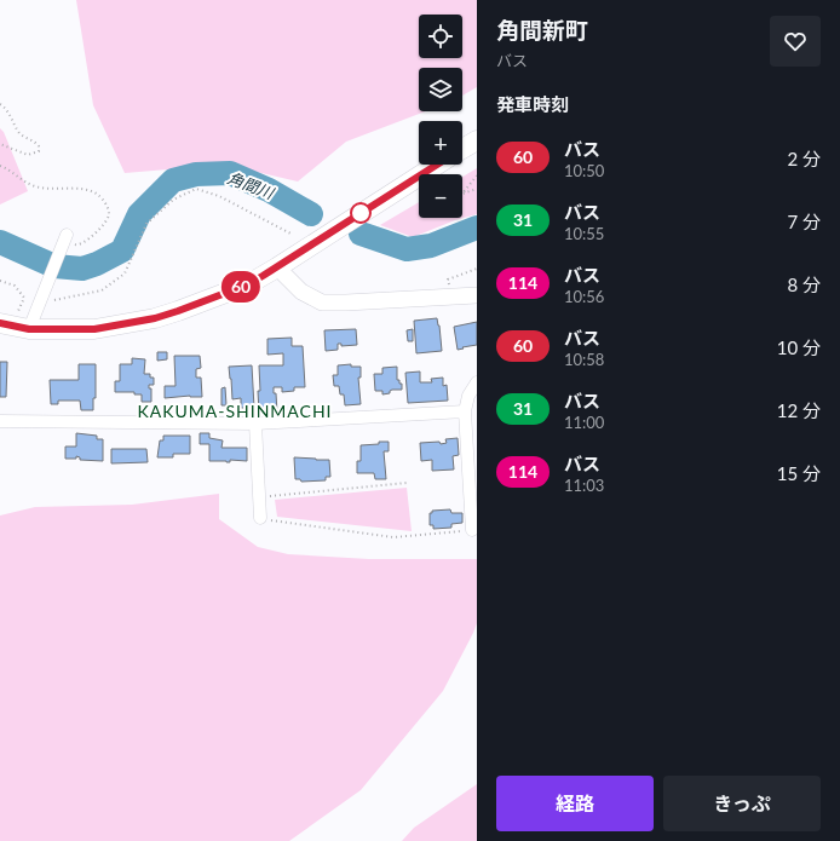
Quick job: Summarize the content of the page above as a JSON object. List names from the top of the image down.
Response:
{
  "districts": ["KAKUMA-SHINMACHI"],
  "water": ["角間川"],
  "lines": ["bus line 60"],
  "page": {
    "on_map": "60",
    "heading": [
      ["角間新町", "バス"],
      "発車時刻"
    ],
    "map_buttons": ["+", "−"],
    "list": [
      {
        "mark": "60",
        "name": "バス",
        "note": "10:50",
        "value": "2 分"
      },
      {
        "mark": "31",
        "name": "バス",
        "note": "10:55",
        "value": "7 分"
      },
      {
        "mark": "114",
        "name": "バス",
        "note": "10:56",
        "value": "8 分"
      },
      {
        "mark": "60",
        "name": "バス",
        "note": "10:58",
        "value": "10 分"
      },
      {
        "mark": "31",
        "name": "バス",
        "note": "11:00",
        "value": "12 分"
      },
      {
        "mark": "114",
        "name": "バス",
        "note": "11:03",
        "value": "15 分"
      }
    ],
    "buttons": ["経路", "きっぷ"]
  }
}
